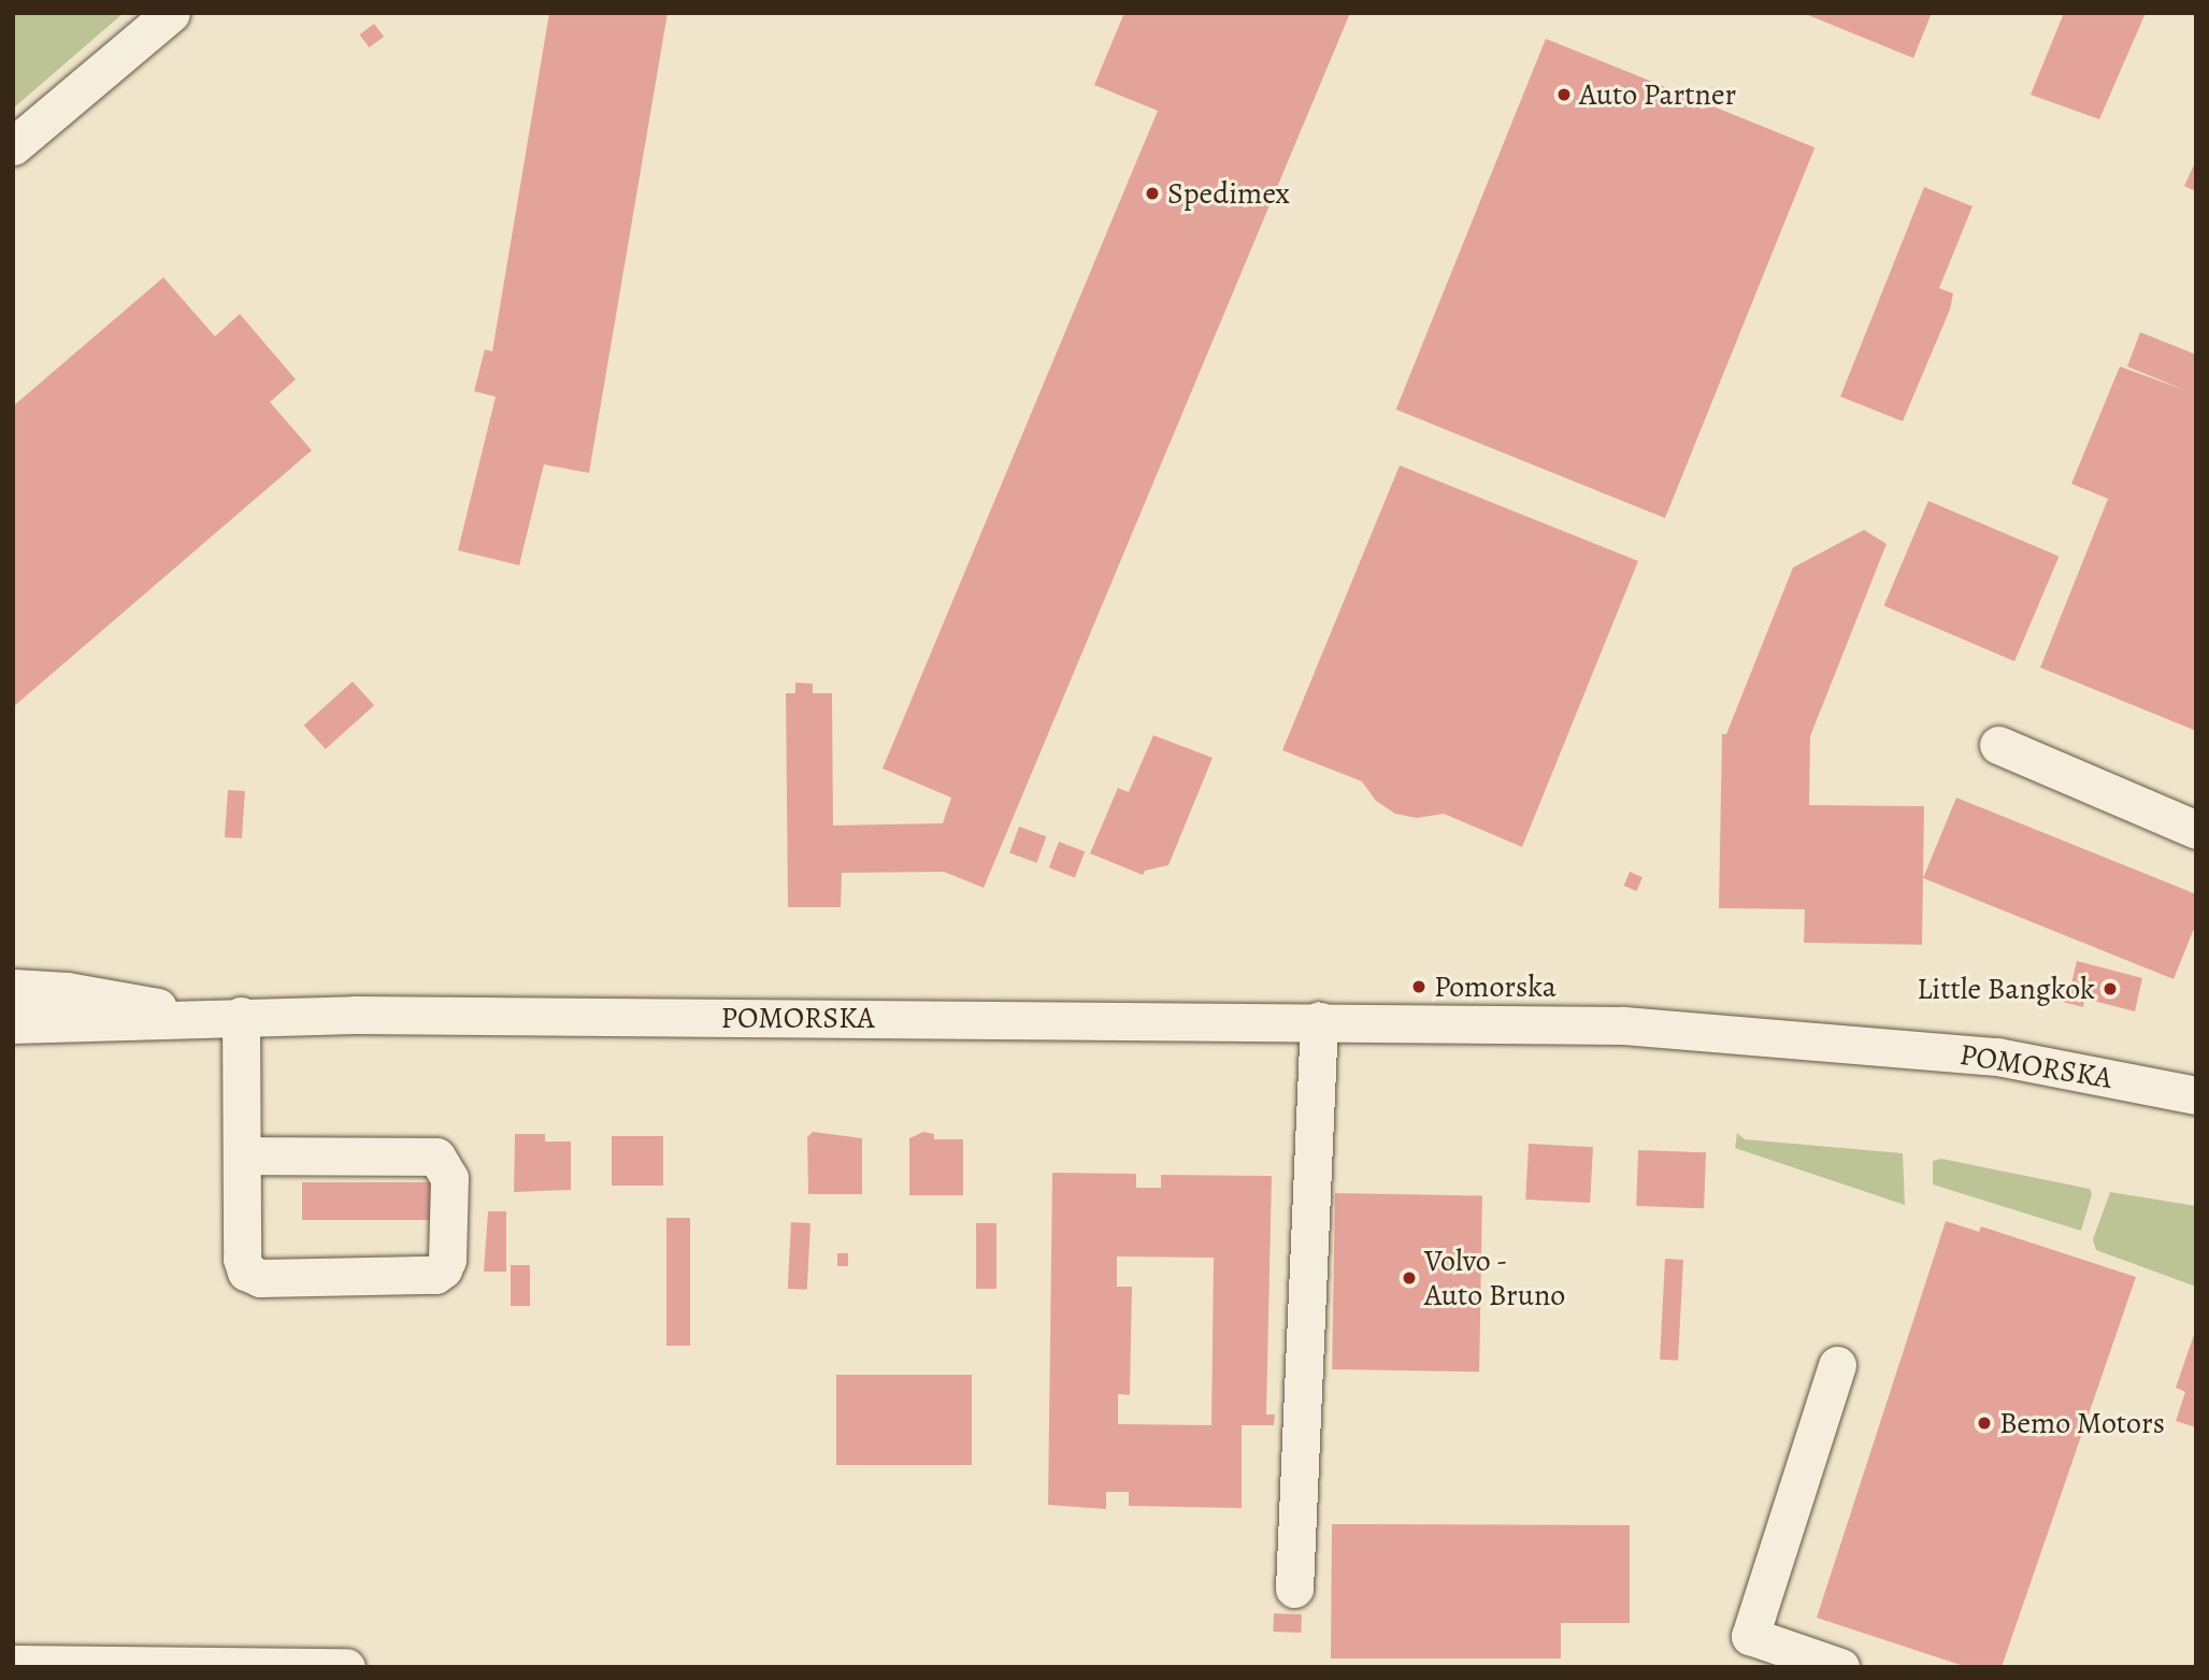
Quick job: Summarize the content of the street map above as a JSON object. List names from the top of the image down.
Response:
{
  "streets": {
    "street": ["POMORSKA"]
  },
  "places": [
    "Auto Partner",
    "Spedimex",
    "Pomorska",
    "Little Bangkok",
    "Volvo - Auto Bruno",
    "Bemo Motors"
  ]
}
